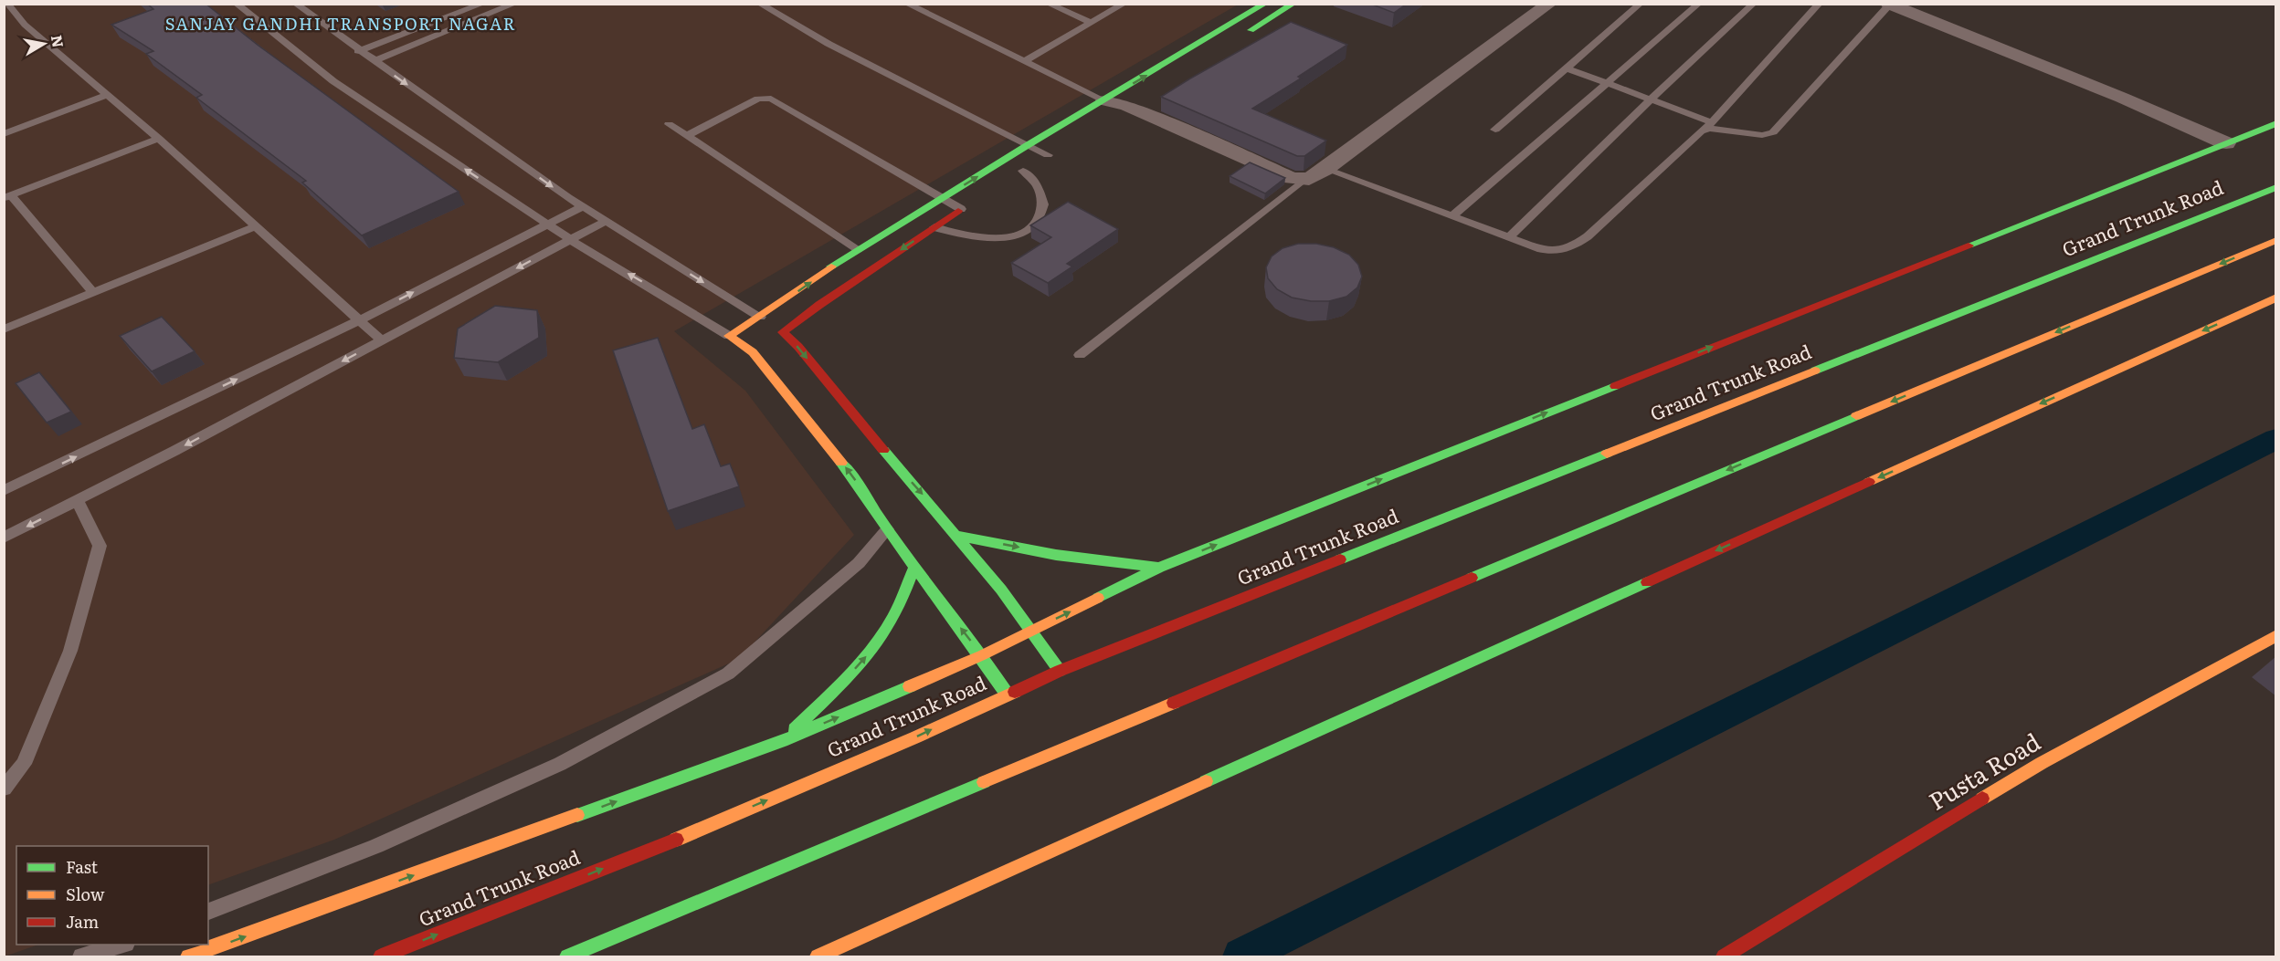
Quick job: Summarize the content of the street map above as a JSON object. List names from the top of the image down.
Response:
{
  "streets": {
    "main road": ["Grand Trunk Road", "Pusta Road"]
  },
  "districts": ["SANJAY GANDHI TRANSPORT NAGAR"],
  "legend": ["Fast", "Slow", "Jam"],
  "north": "right"
}
